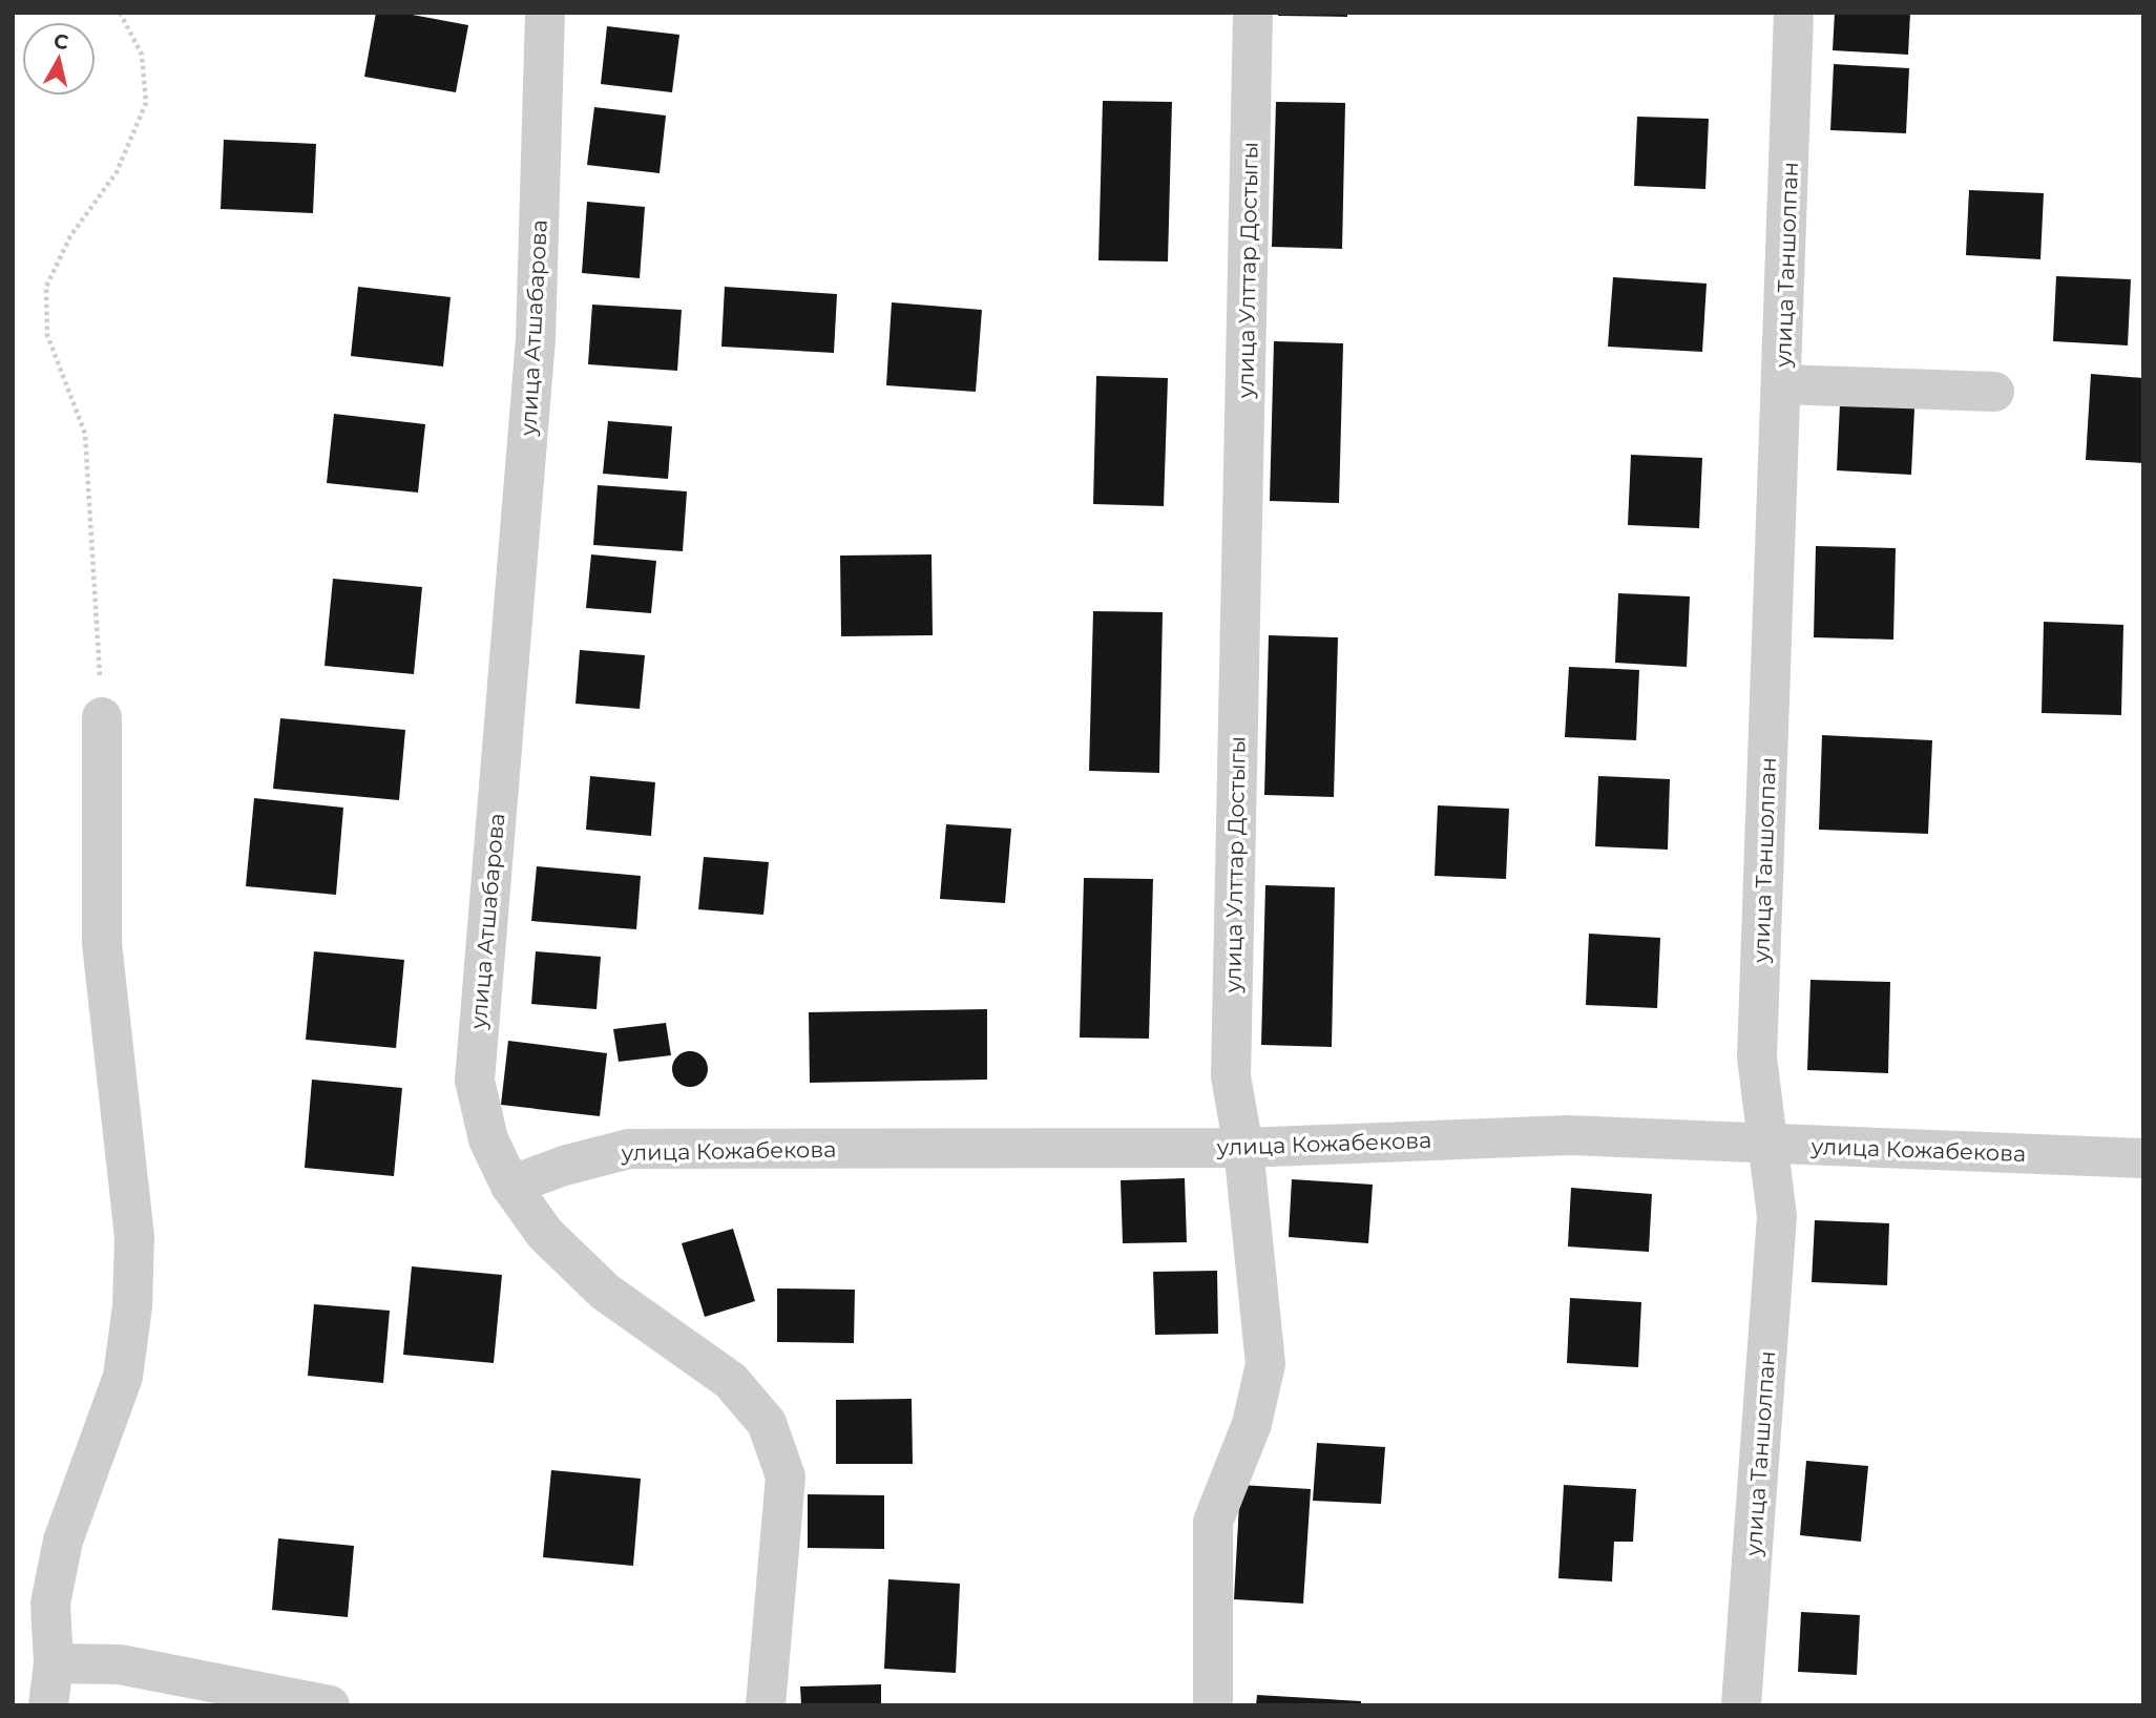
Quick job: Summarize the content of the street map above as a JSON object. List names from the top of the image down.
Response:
{
  "streets": {
    "street": [
      "улица Таншолпан",
      "улица Улттар Достыгы",
      "улица Атшабарова",
      "улица Кожабекова"
    ]
  },
  "crossings": [
    ["улица Таншолпан", "улица Кожабекова"],
    ["улица Улттар Достыгы", "улица Кожабекова"],
    ["улица Атшабарова", "улица Кожабекова"]
  ],
  "north": "top"
}
